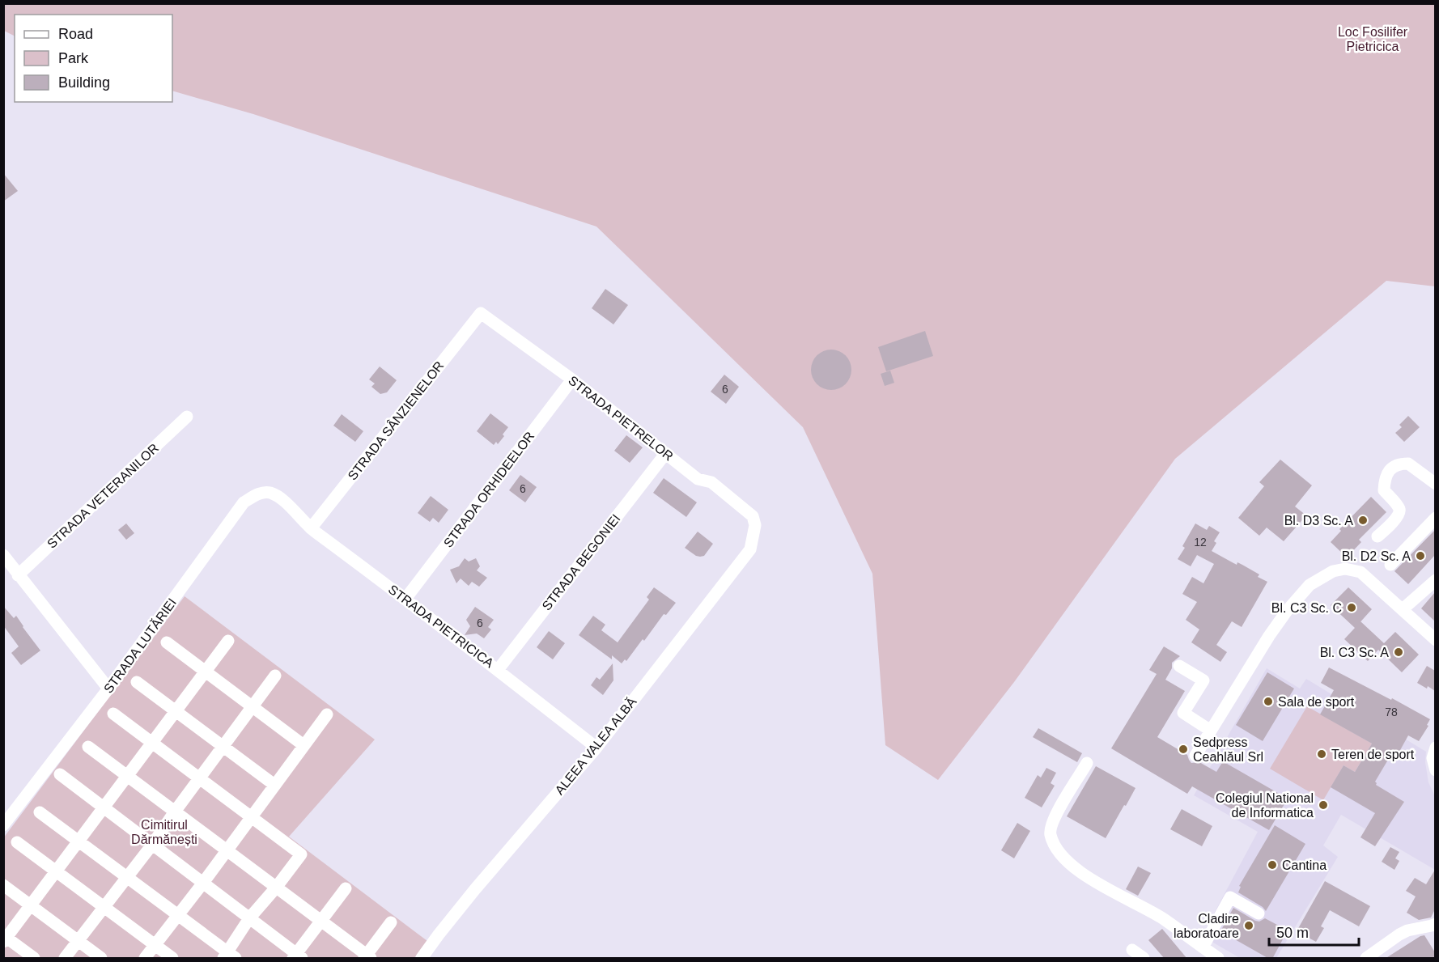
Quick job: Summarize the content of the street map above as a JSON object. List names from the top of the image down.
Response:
{
  "streets": {
    "street": [
      "STRADA PIETRELOR",
      "STRADA SÂNZIENELOR",
      "STRADA ORHIDEELOR",
      "STRADA VETERANILOR",
      "STRADA BEGONIEI",
      "STRADA PIETRICICA",
      "STRADA LUTĂRIEI",
      "ALEEA VALEA ALBĂ"
    ]
  },
  "crossings": [
    ["STRADA PIETRELOR", "STRADA SÂNZIENELOR"],
    ["STRADA PIETRELOR", "STRADA ORHIDEELOR"],
    ["STRADA PIETRELOR", "STRADA BEGONIEI"],
    ["STRADA PIETRELOR", "ALEEA VALEA ALBĂ"],
    ["STRADA SÂNZIENELOR", "STRADA PIETRICICA"],
    ["STRADA ORHIDEELOR", "STRADA PIETRICICA"],
    ["STRADA BEGONIEI", "STRADA PIETRICICA"],
    ["STRADA PIETRICICA", "STRADA LUTĂRIEI"],
    ["STRADA PIETRICICA", "ALEEA VALEA ALBĂ"]
  ],
  "parks": ["Loc Fosilifer Pietricica", "Cimitirul Dărmănești"],
  "places": [
    "Bl. D3 Sc. A",
    "Bl. D2 Sc. A",
    "Bl. C3 Sc. C",
    "Bl. C3 Sc. A",
    "Sala de sport",
    "Sedpress Ceahlăul Srl",
    "Teren de sport",
    "Colegiul National de Informatica",
    "Cantina",
    "Cladire laboratoare"
  ],
  "house_numbers": [
    "6",
    "6",
    "12",
    "6",
    "78"
  ],
  "legend": ["Road", "Park", "Building"],
  "scale_bar": "50 m"
}
